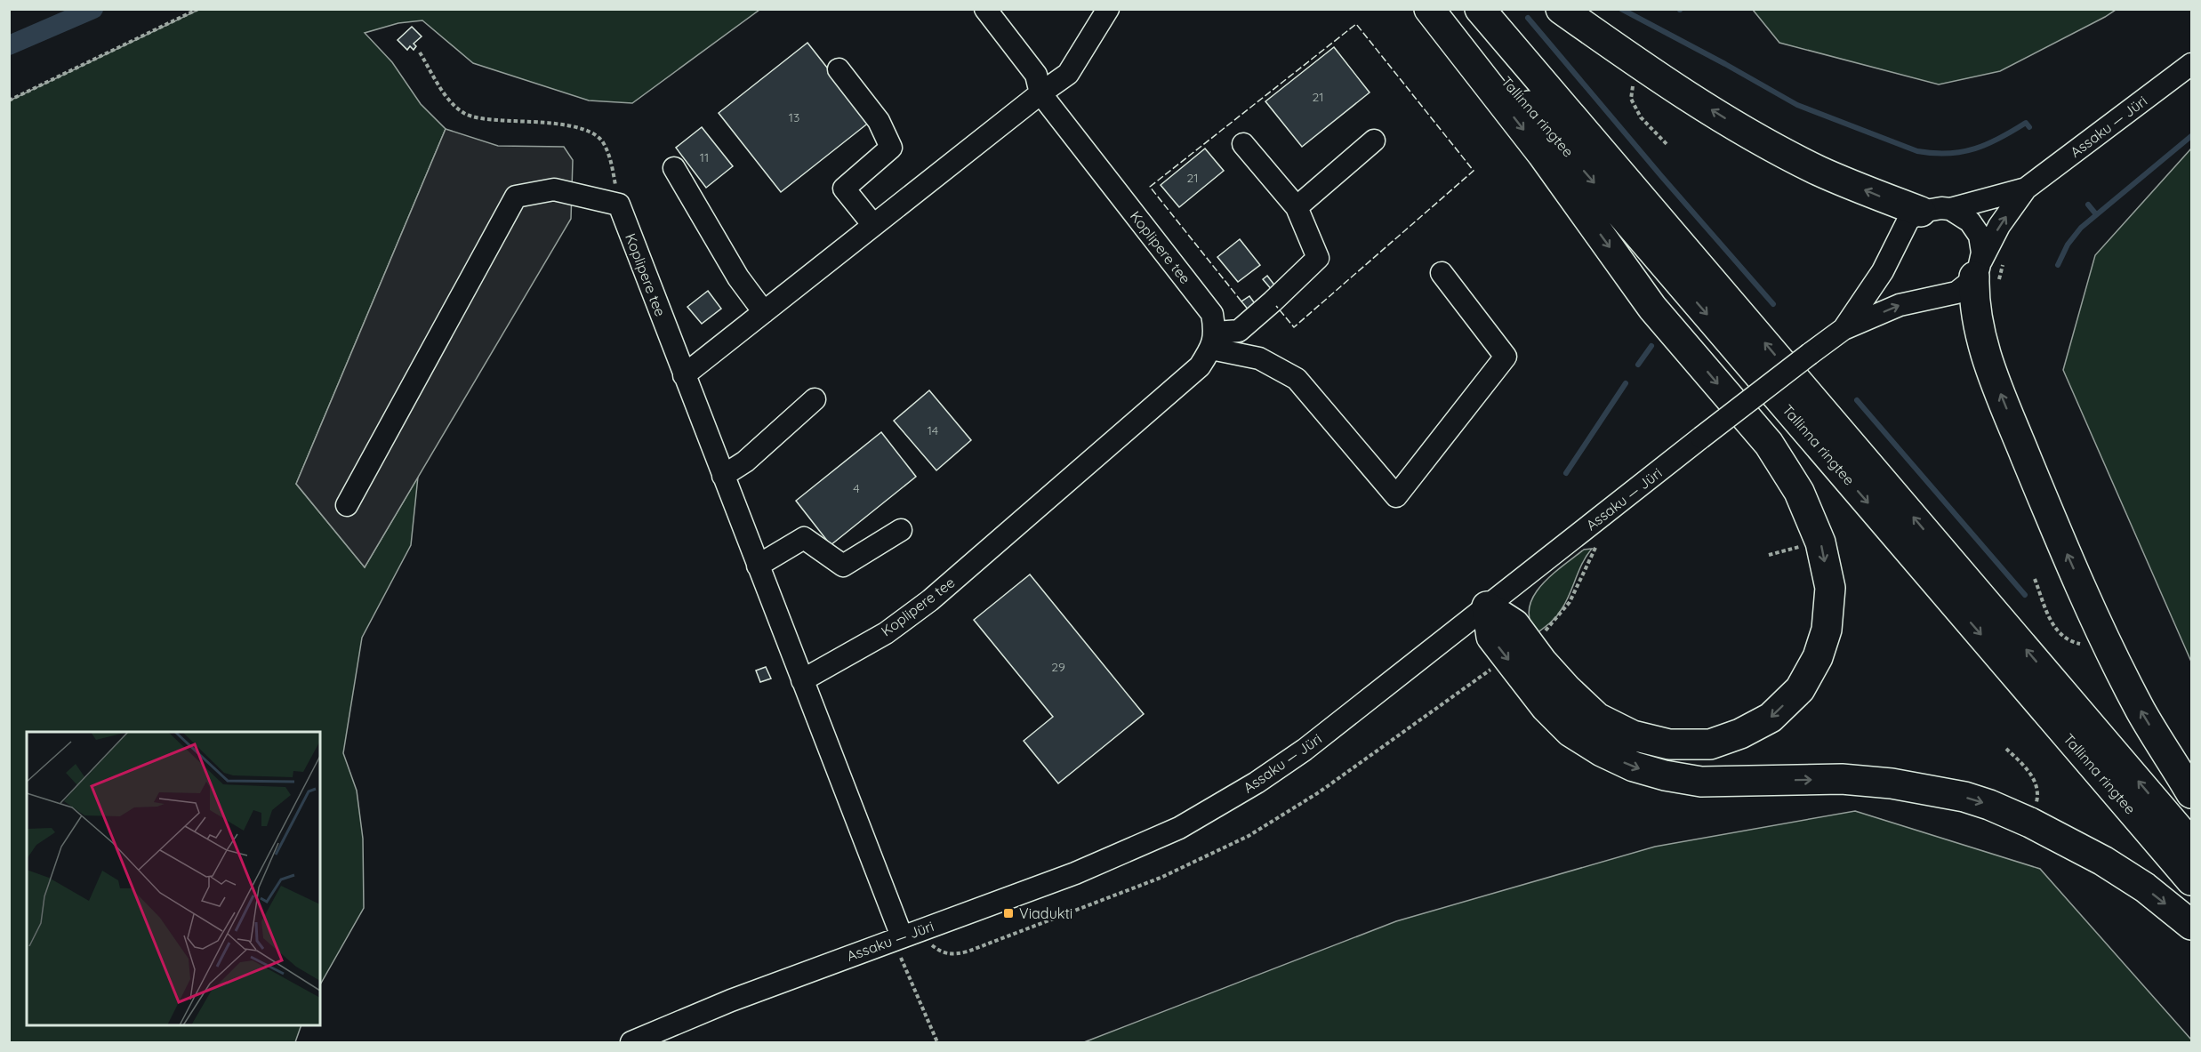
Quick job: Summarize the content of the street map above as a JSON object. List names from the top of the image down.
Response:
{
  "streets": {
    "highway": ["Tallinna ringtee"],
    "street": ["Assaku — Jüri", "Koplipere tee"]
  },
  "crossings": [
    ["Assaku — Jüri", "Koplipere tee"]
  ],
  "places": {
    "transit": ["Viadukti"]
  },
  "house_numbers": [
    "21",
    "13",
    "11",
    "21",
    "14",
    "4",
    "29"
  ]
}
